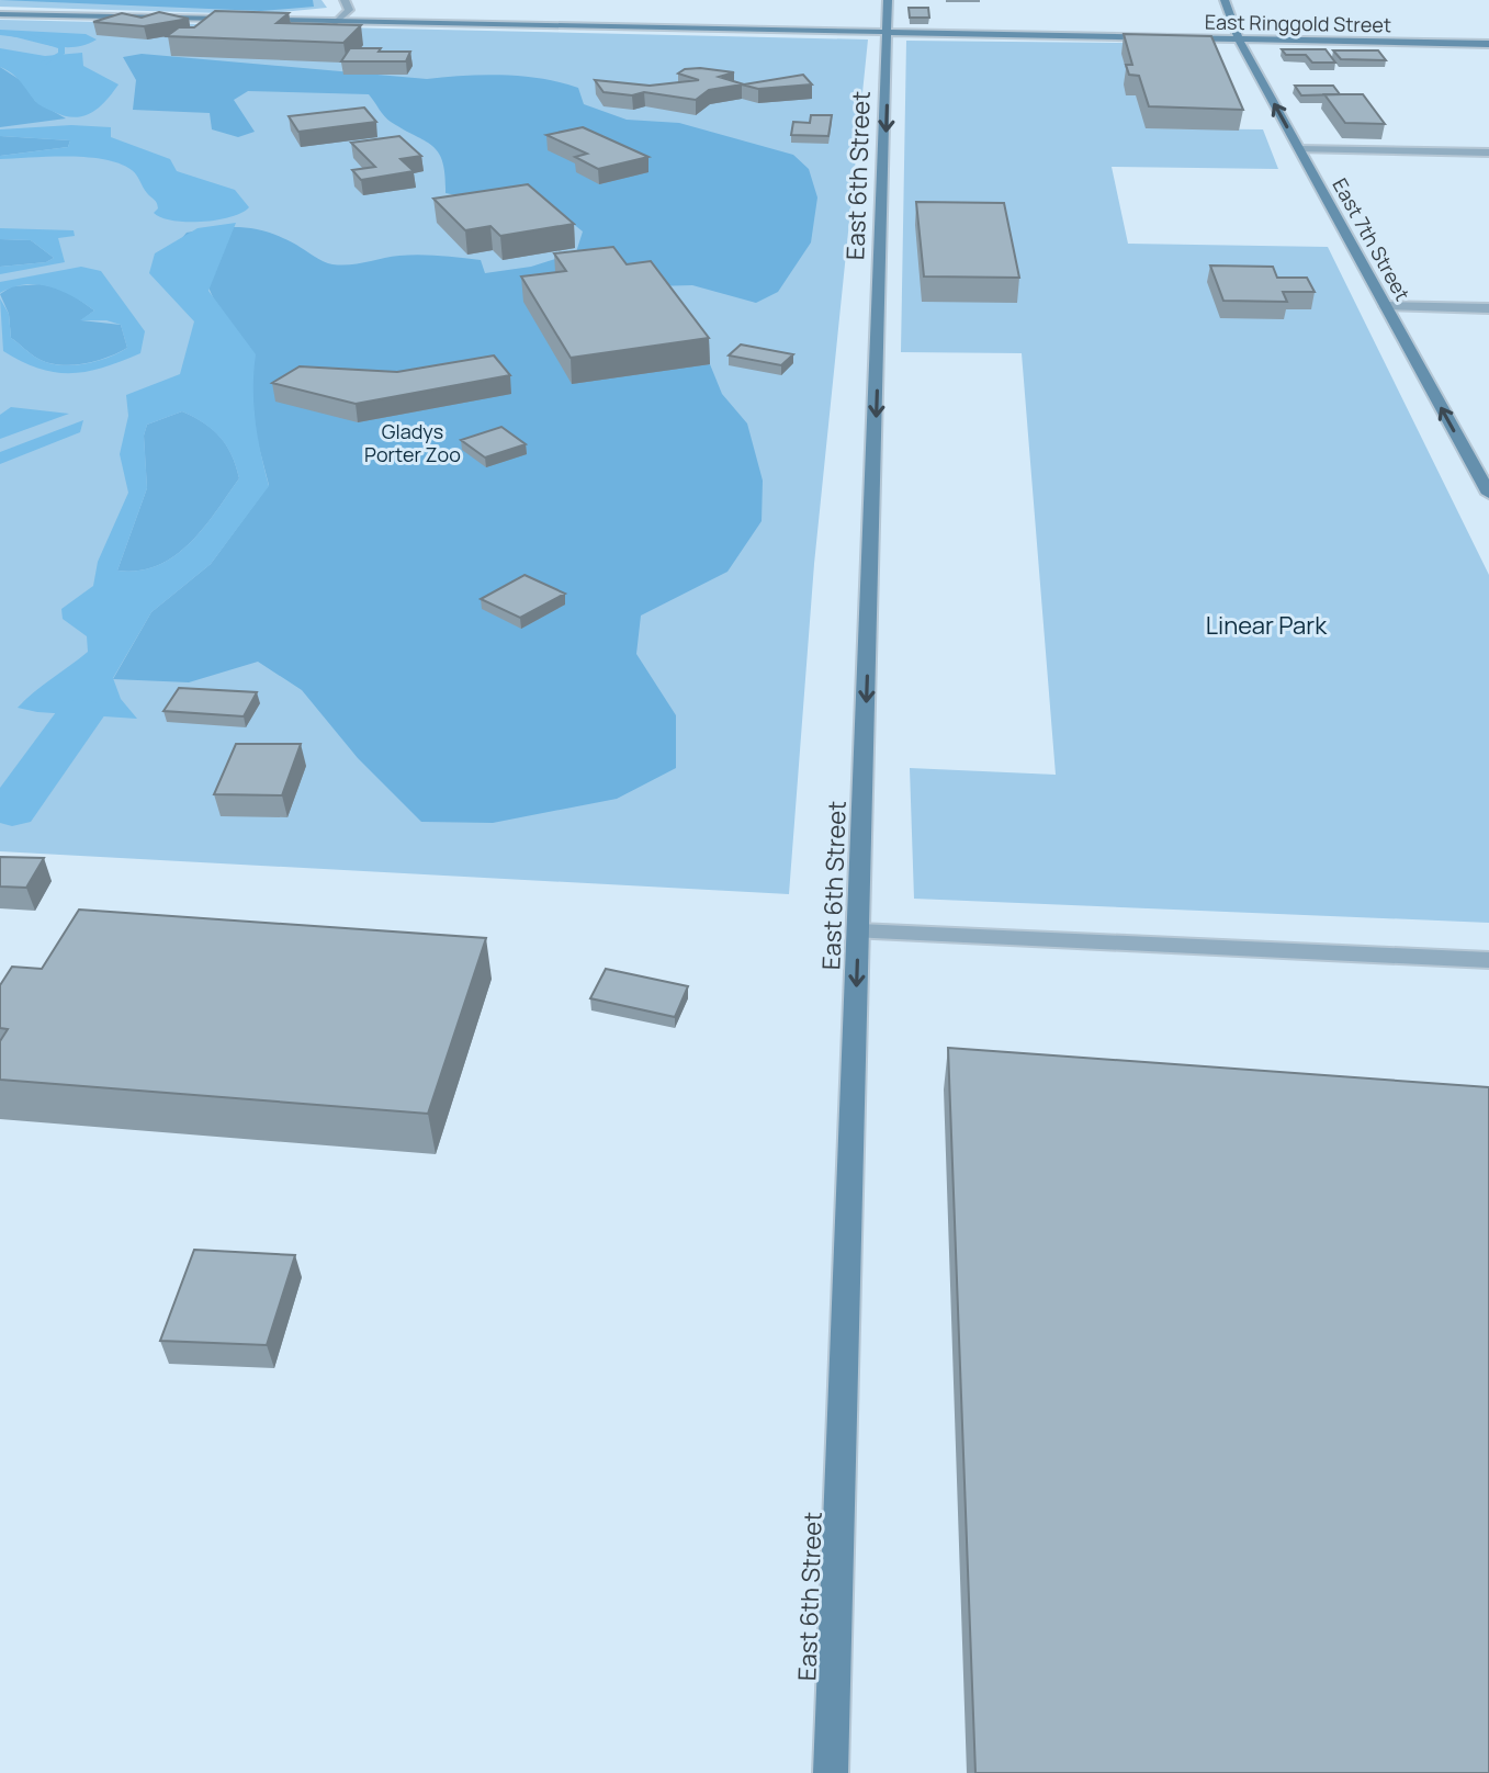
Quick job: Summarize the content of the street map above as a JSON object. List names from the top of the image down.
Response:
{
  "streets": {
    "main road": ["East Ringgold Street", "East 6th Street", "East 7th Street"]
  },
  "crossings": [
    ["East Ringgold Street", "East 6th Street"],
    ["East Ringgold Street", "East 7th Street"]
  ],
  "one_way": ["East 6th Street", "East 7th Street"],
  "parks": ["Gladys Porter Zoo", "Linear Park"]
}
